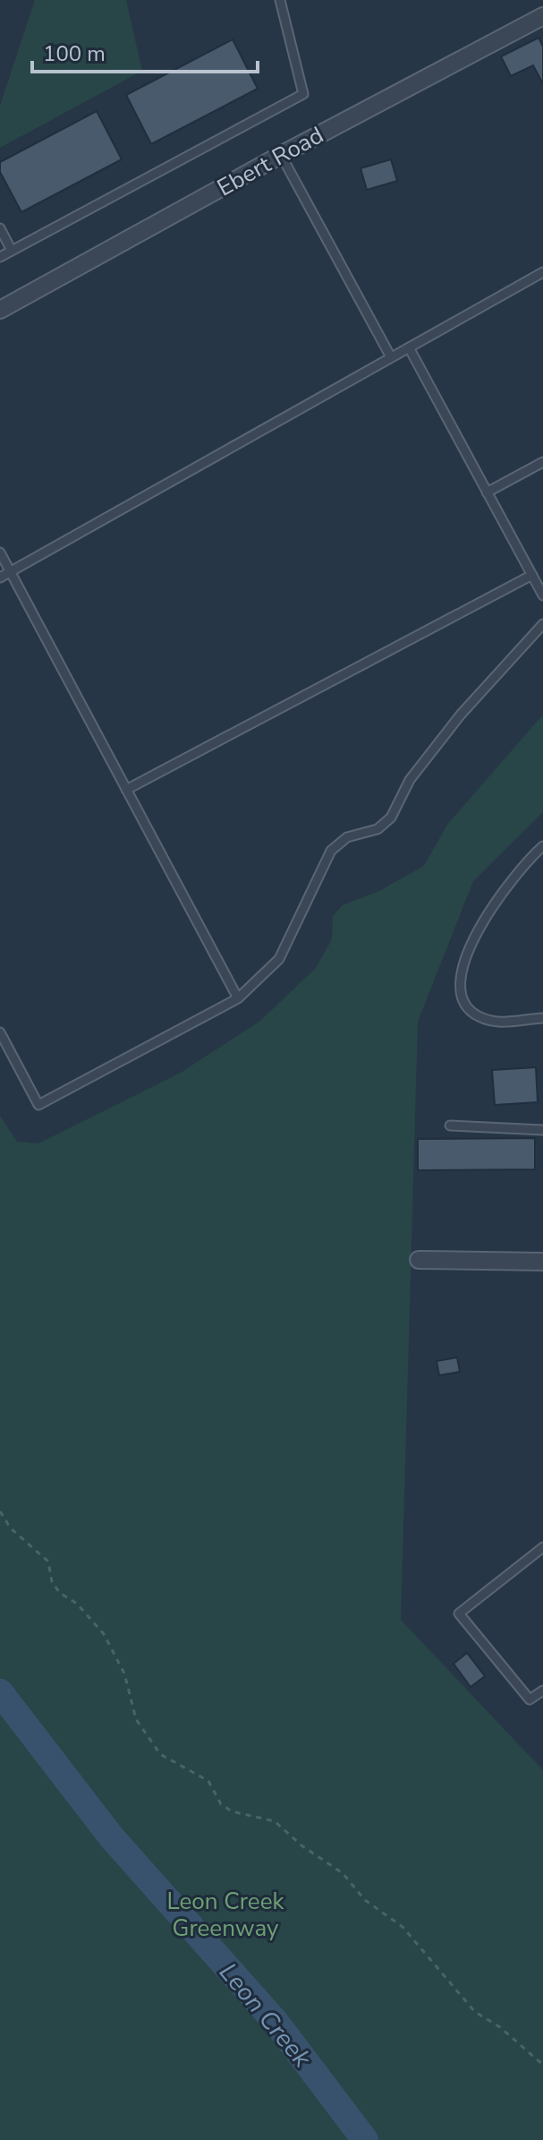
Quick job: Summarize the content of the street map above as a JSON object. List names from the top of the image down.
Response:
{
  "streets": {
    "street": ["Ebert Road"]
  },
  "water": ["Leon Creek"],
  "parks": ["Leon Creek Greenway"],
  "scale_bar": "100 m"
}
